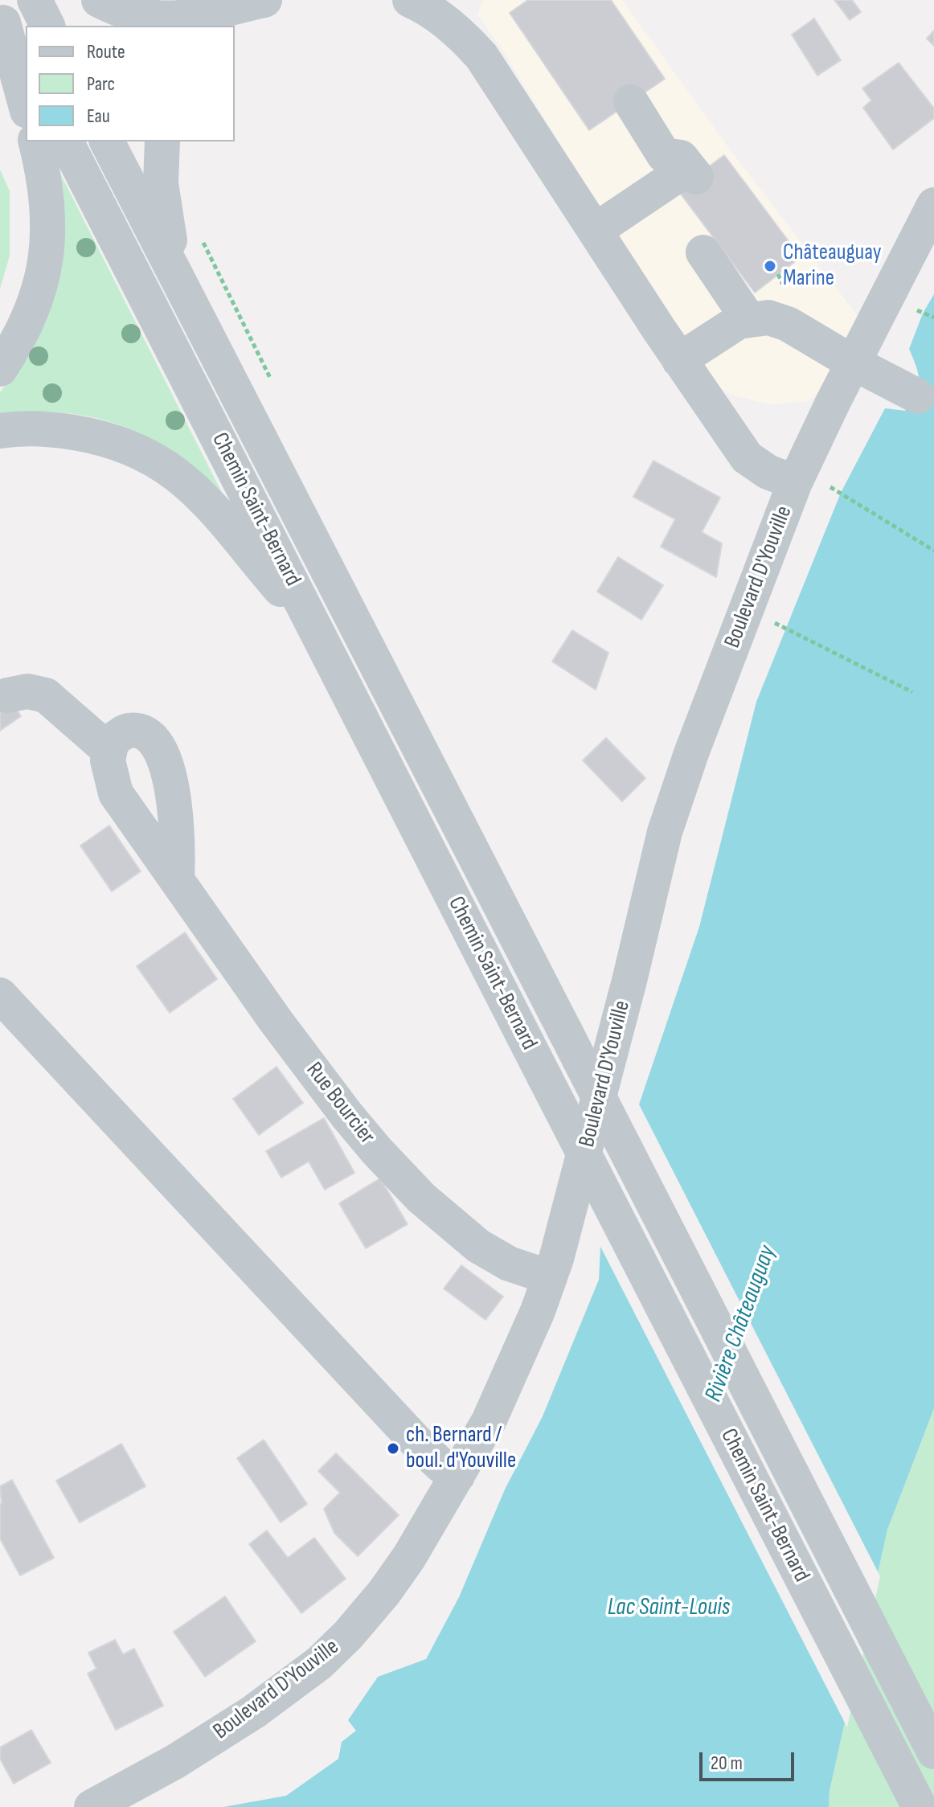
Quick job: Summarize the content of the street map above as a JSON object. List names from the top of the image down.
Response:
{
  "streets": {
    "street": ["Chemin Saint-Bernard", "Boulevard D'Youville", "Rue Bourcier"]
  },
  "crossings": [
    ["Boulevard D'Youville", "Rue Bourcier"]
  ],
  "water": ["Rivière Châteauguay", "Lac Saint-Louis"],
  "places": ["Châteauguay Marine", "ch. Bernard / boul. d'Youville"],
  "legend": ["Route", "Parc", "Eau"],
  "scale_bar": "20 m"
}
